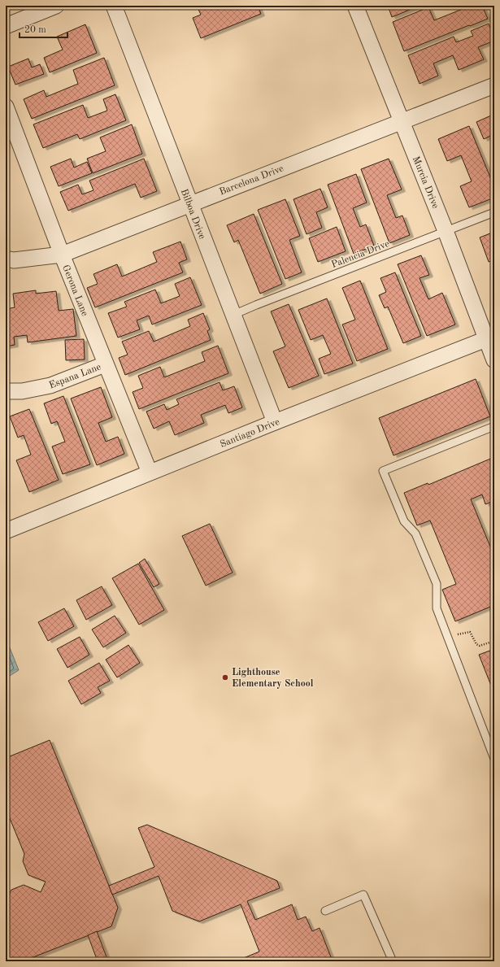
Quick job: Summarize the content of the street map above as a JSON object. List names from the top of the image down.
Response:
{
  "streets": {
    "street": [
      "Barcelona Drive",
      "Murcia Drive",
      "Bilboa Drive",
      "Gerona Lane",
      "Espana Lane",
      "Santiago Drive"
    ],
    "lane": ["Palencia Drive"]
  },
  "crossings": [
    ["Barcelona Drive", "Murcia Drive"],
    ["Barcelona Drive", "Bilboa Drive"],
    ["Barcelona Drive", "Gerona Lane"],
    ["Murcia Drive", "Palencia Drive"],
    ["Murcia Drive", "Santiago Drive"],
    ["Bilboa Drive", "Palencia Drive"],
    ["Bilboa Drive", "Santiago Drive"],
    ["Gerona Lane", "Espana Lane"],
    ["Gerona Lane", "Santiago Drive"]
  ],
  "places": ["Lighthouse Elementary School"],
  "scale_bar": "20 m"
}
